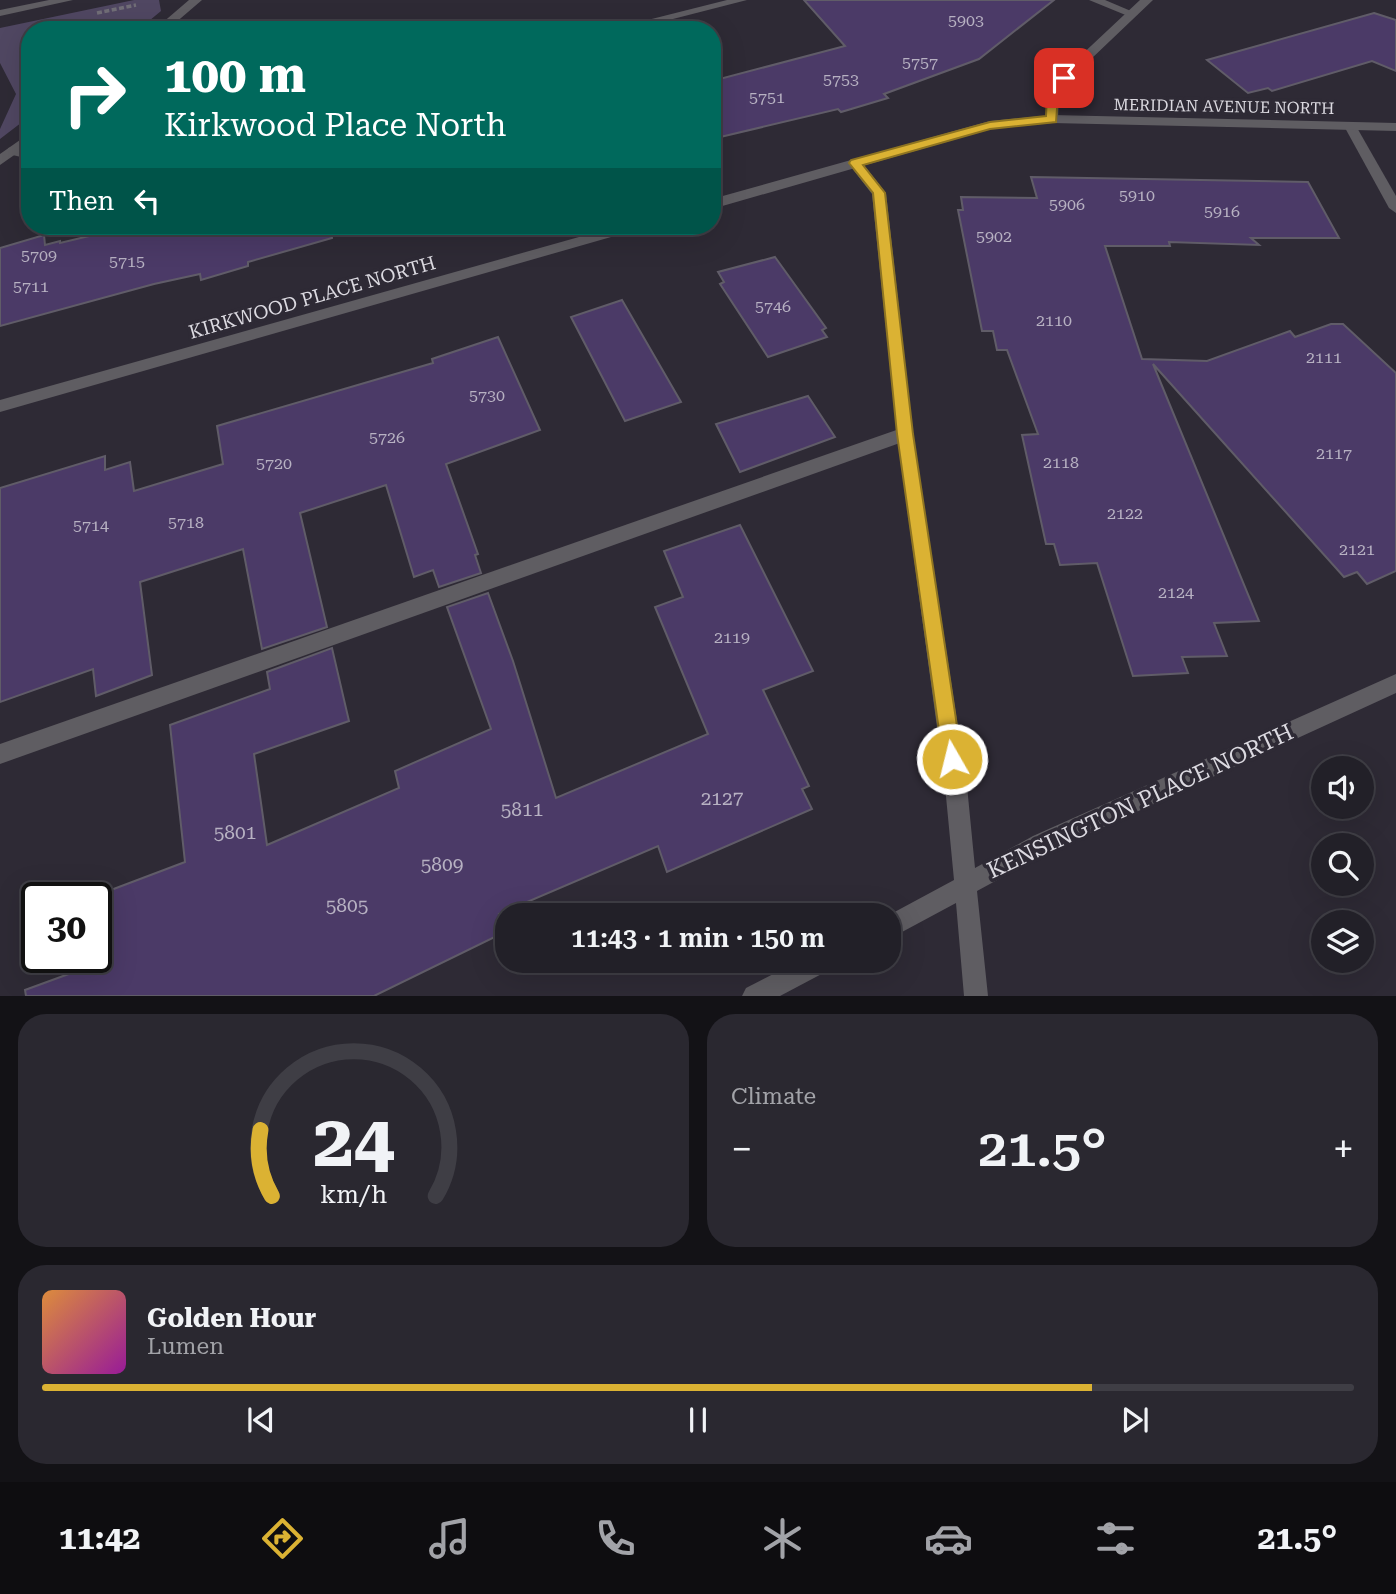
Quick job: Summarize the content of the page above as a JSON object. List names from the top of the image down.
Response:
{
  "streets": {
    "street": ["MERIDIAN AVENUE NORTH", "KIRKWOOD PLACE NORTH", "KENSINGTON PLACE NORTH"]
  },
  "house_numbers": [
    "5903",
    "5757",
    "5753",
    "5751",
    "5910",
    "5906",
    "5916",
    "5902",
    "5709",
    "5715",
    "5711",
    "5746",
    "2110",
    "2111",
    "5730",
    "5726",
    "2117",
    "2118",
    "5720",
    "2122",
    "5718",
    "5714",
    "2121",
    "2124",
    "2119",
    "2127",
    "5811",
    "5801",
    "5809",
    "5805"
  ],
  "page": {
    "turn": ["100 m", "Kirkwood Place North"],
    "then": "Then",
    "limit": "30",
    "trip": "11:43 · 1 min · 150 m",
    "tile": "Climate",
    "heat": ["−", "21.5°", "+"],
    "song": ["Golden Hour", "Lumen"],
    "tabs": ["11:42", "21.5°"],
    "gauge": ["24", "km/h"]
  }
}
